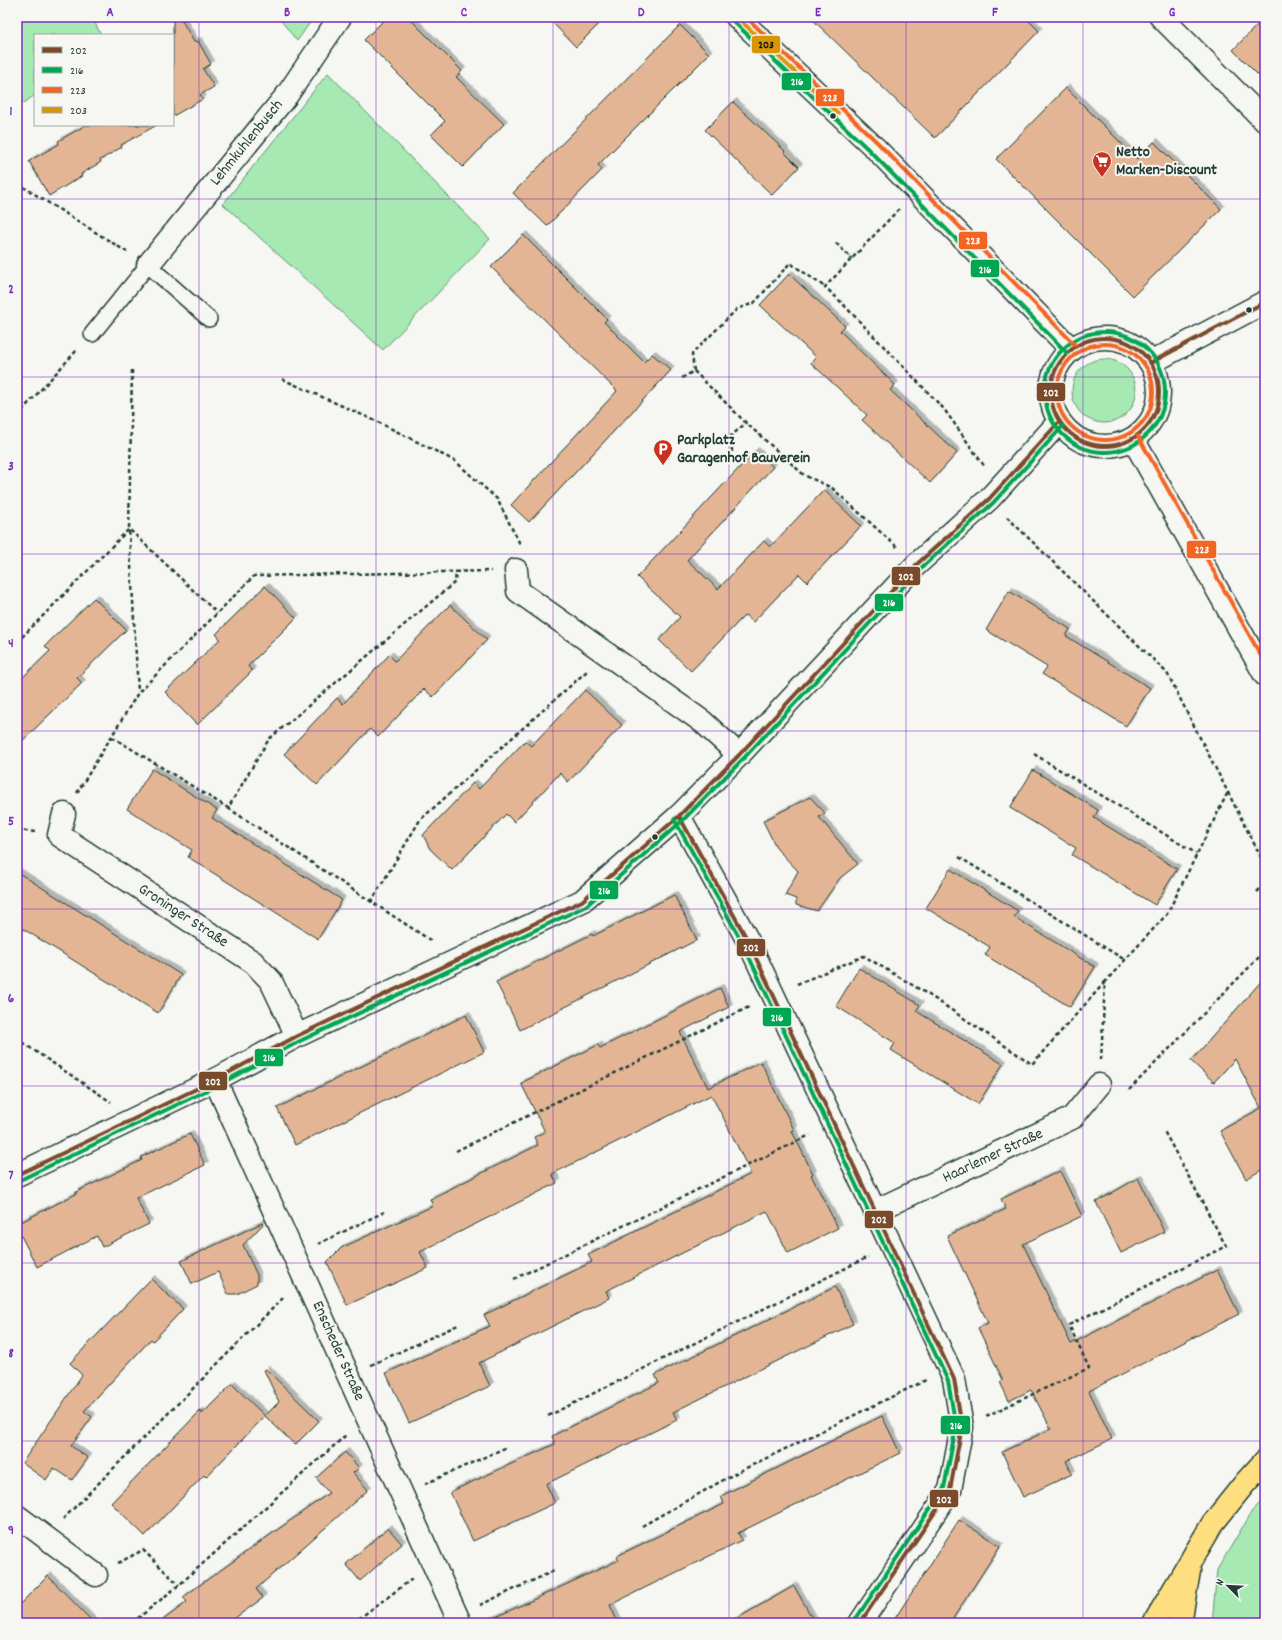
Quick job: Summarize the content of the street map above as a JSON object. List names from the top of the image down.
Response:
{
  "streets": {
    "street": [
      "Lehmkuhlenbusch",
      "Groninger Straße",
      "Haarlemer Straße",
      "Enscheder Straße"
    ]
  },
  "places": {
    "supermarket": ["Netto Marken-Discount"],
    "parking": ["Parkplatz Garagenhof Bauverein"]
  },
  "lines": [
    "transit line 223",
    "transit line 203",
    "transit line 216",
    "transit line 202"
  ],
  "legend": [
    "202",
    "216",
    "223",
    "203"
  ],
  "north": "top left",
  "grid": {
    "columns": [
      "A",
      "B",
      "C",
      "D",
      "E",
      "F",
      "G"
    ],
    "rows": [
      "1",
      "2",
      "3",
      "4",
      "5",
      "6",
      "7",
      "8",
      "9"
    ]
  }
}
